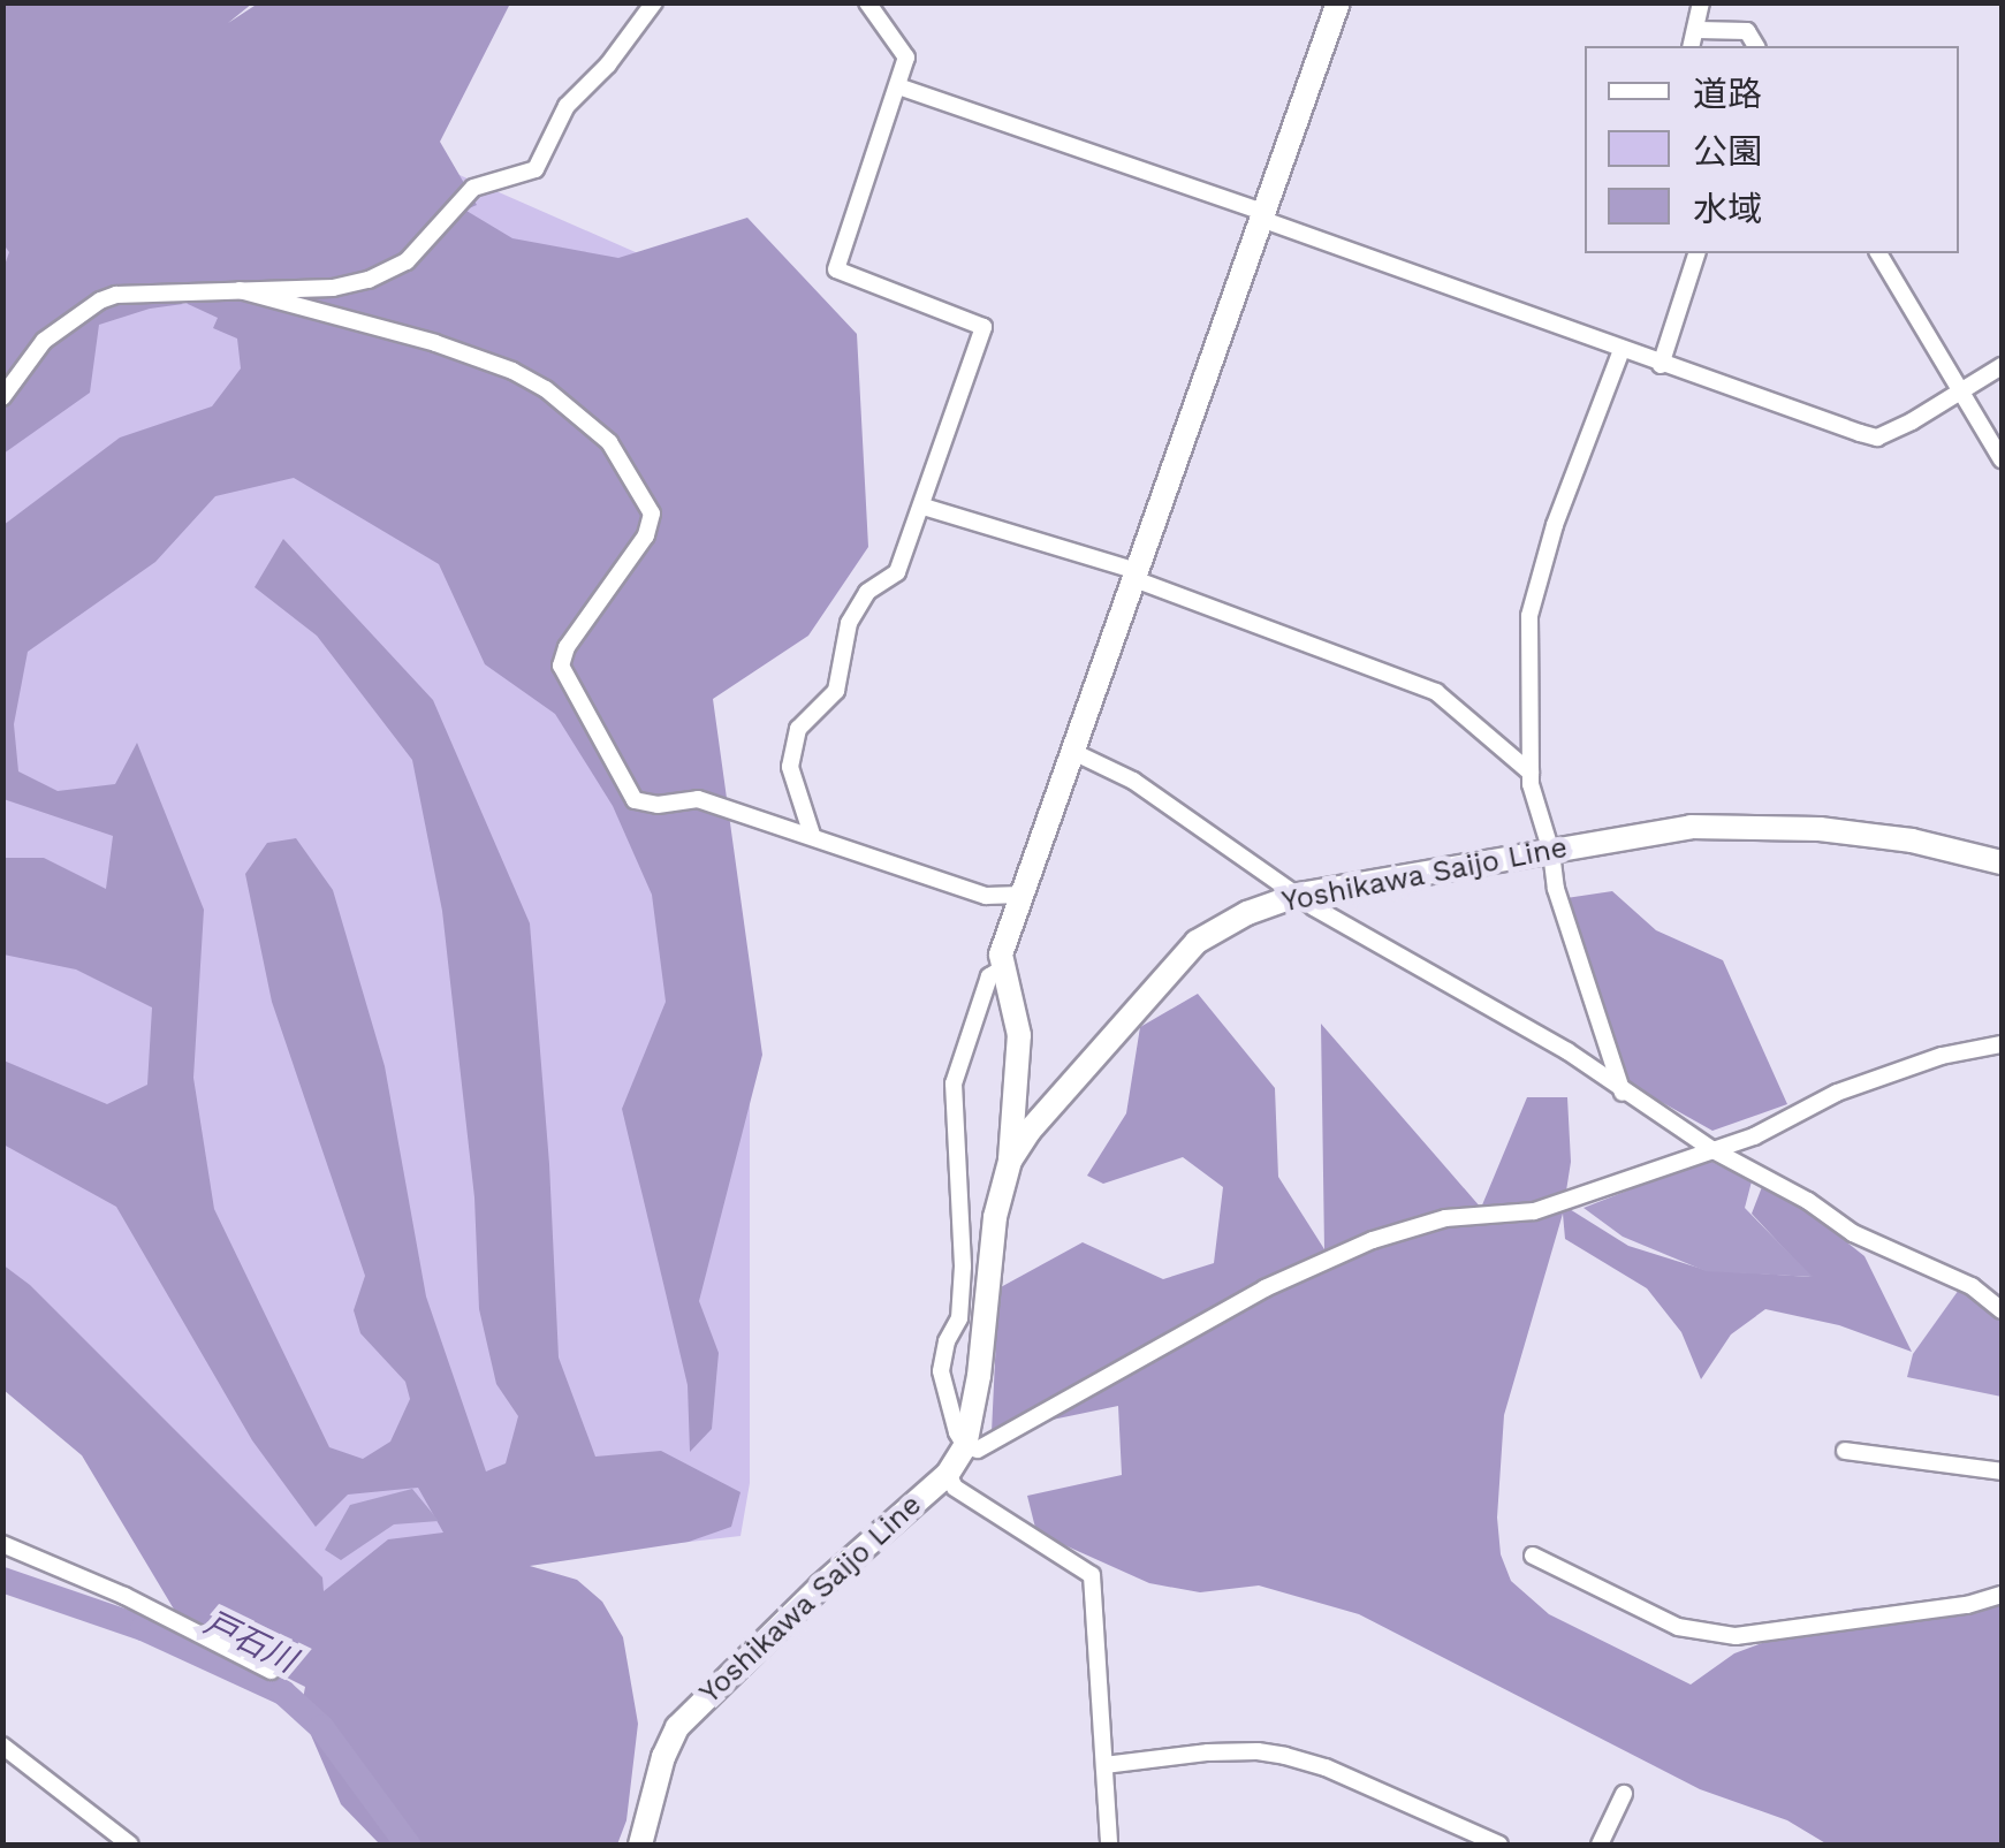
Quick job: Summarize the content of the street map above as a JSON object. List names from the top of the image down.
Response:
{
  "streets": {
    "main road": ["Yoshikawa Saijo Line"]
  },
  "water": ["戸石川"],
  "legend": ["道路", "公園", "水域"]
}
